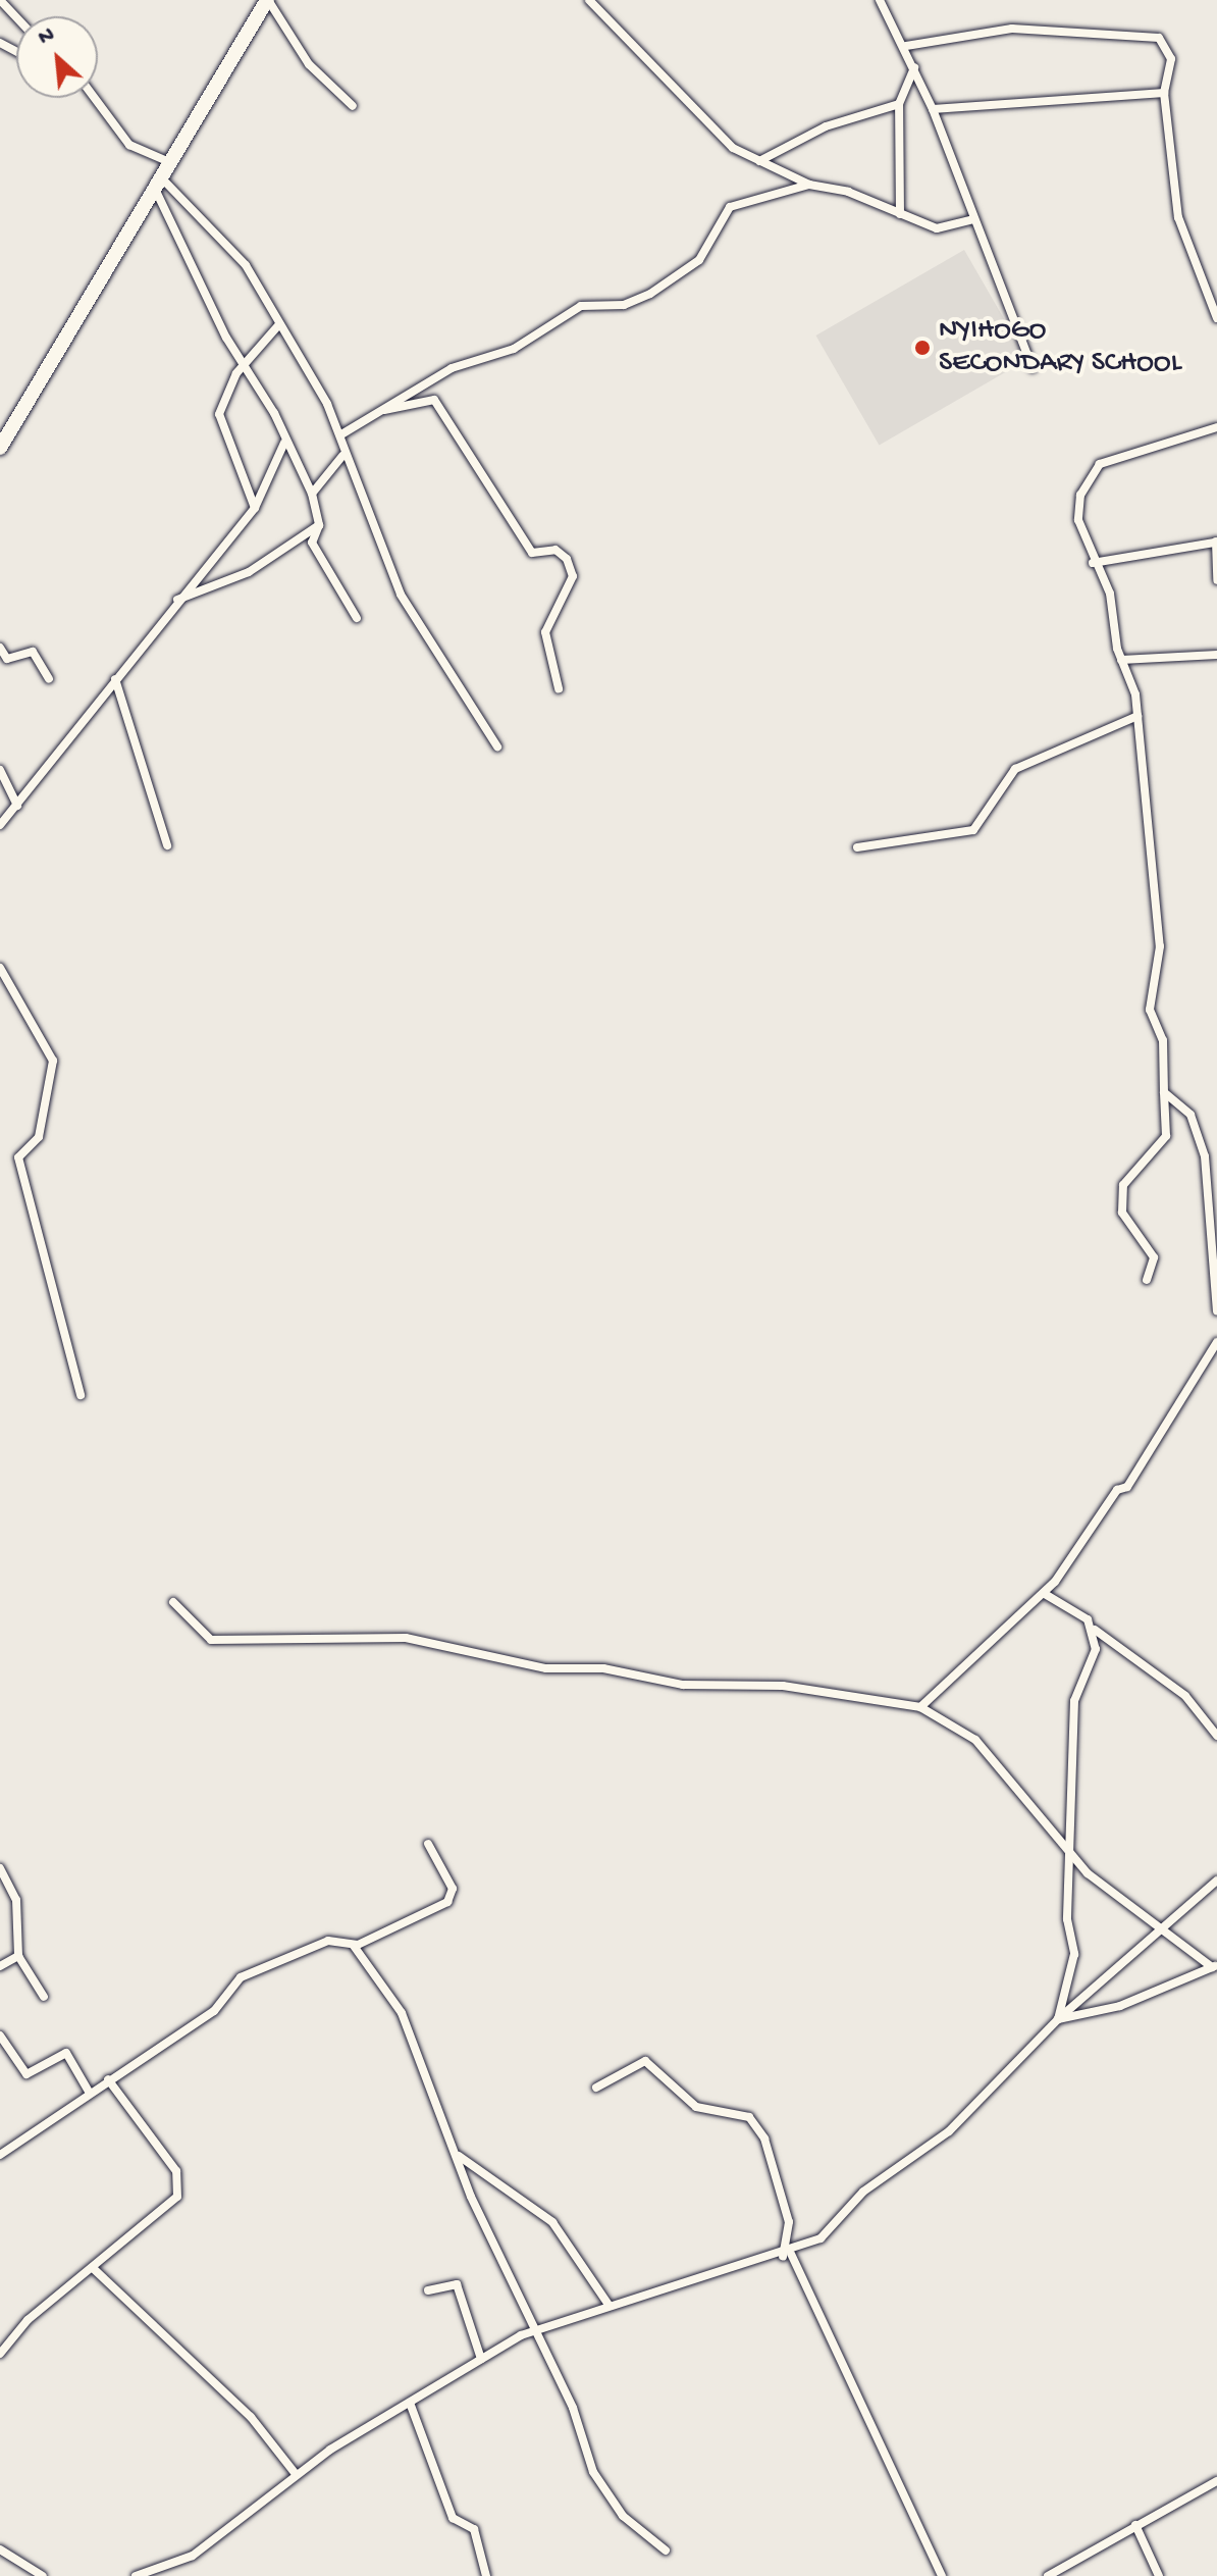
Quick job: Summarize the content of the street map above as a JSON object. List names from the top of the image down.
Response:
{
  "places": ["NYIHOGO SECONDARY SCHOOL"],
  "north": "top left"
}
